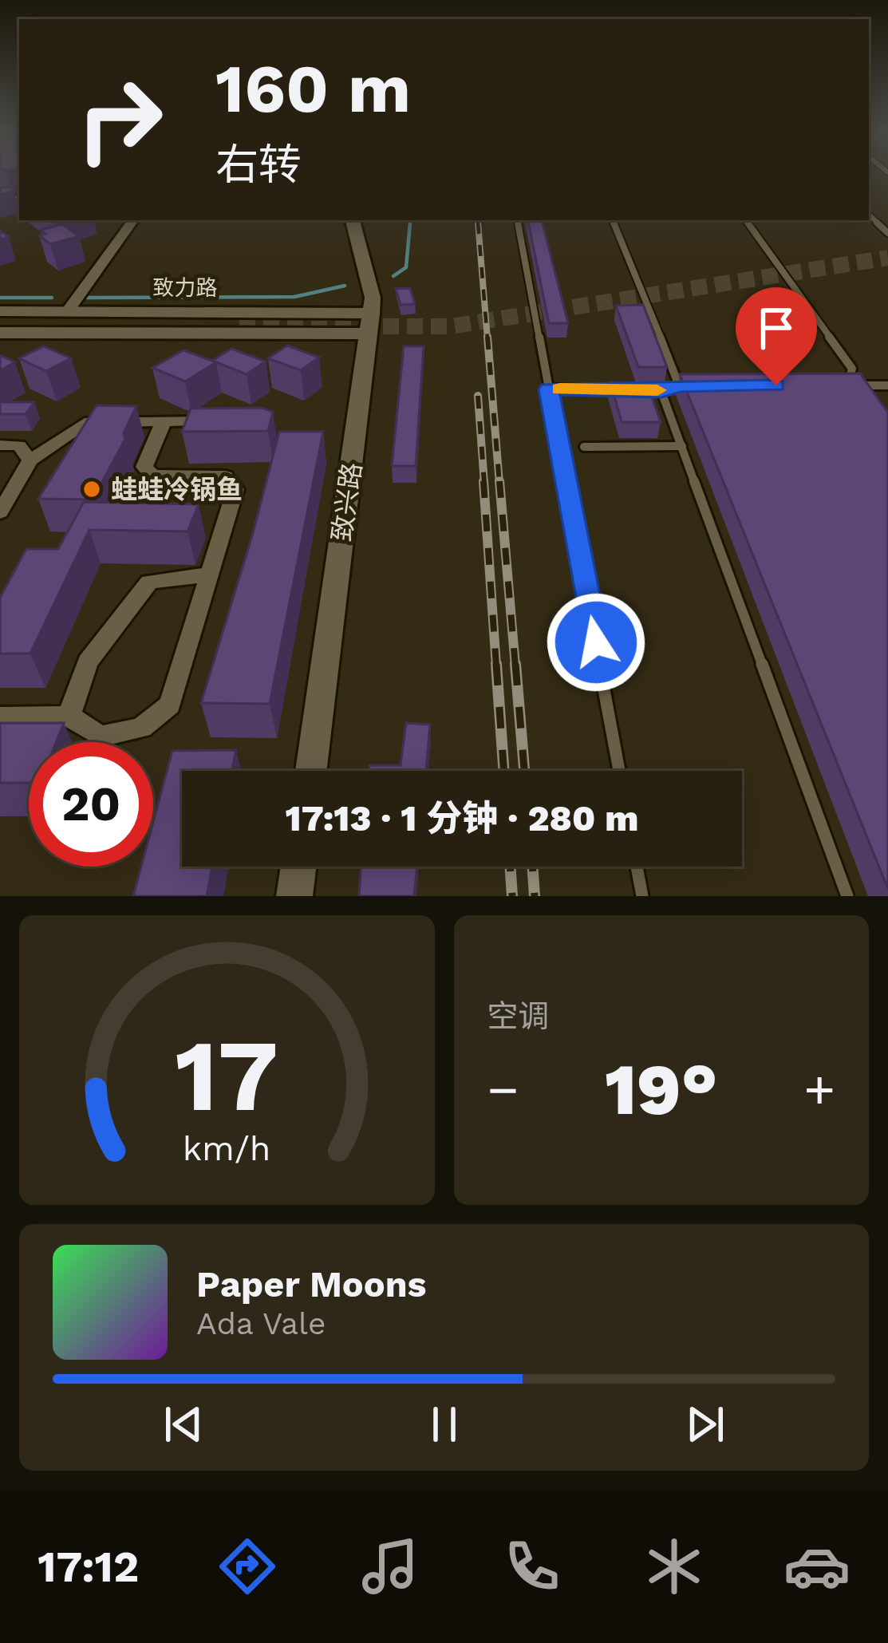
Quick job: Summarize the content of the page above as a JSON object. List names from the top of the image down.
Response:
{
  "streets": {
    "street": ["致力路", "致兴路"]
  },
  "crossings": [
    ["致力路", "致兴路"]
  ],
  "places": ["蛙蛙冷锅鱼"],
  "page": {
    "turn": ["160 m", "右转"],
    "limit": "20",
    "trip": "17:13 · 1 分钟 · 280 m",
    "tile": "空调",
    "heat": ["−", "19°", "+"],
    "song": ["Paper Moons", "Ada Vale"],
    "tabs": "17:12",
    "gauge": ["17", "km/h"]
  }
}
